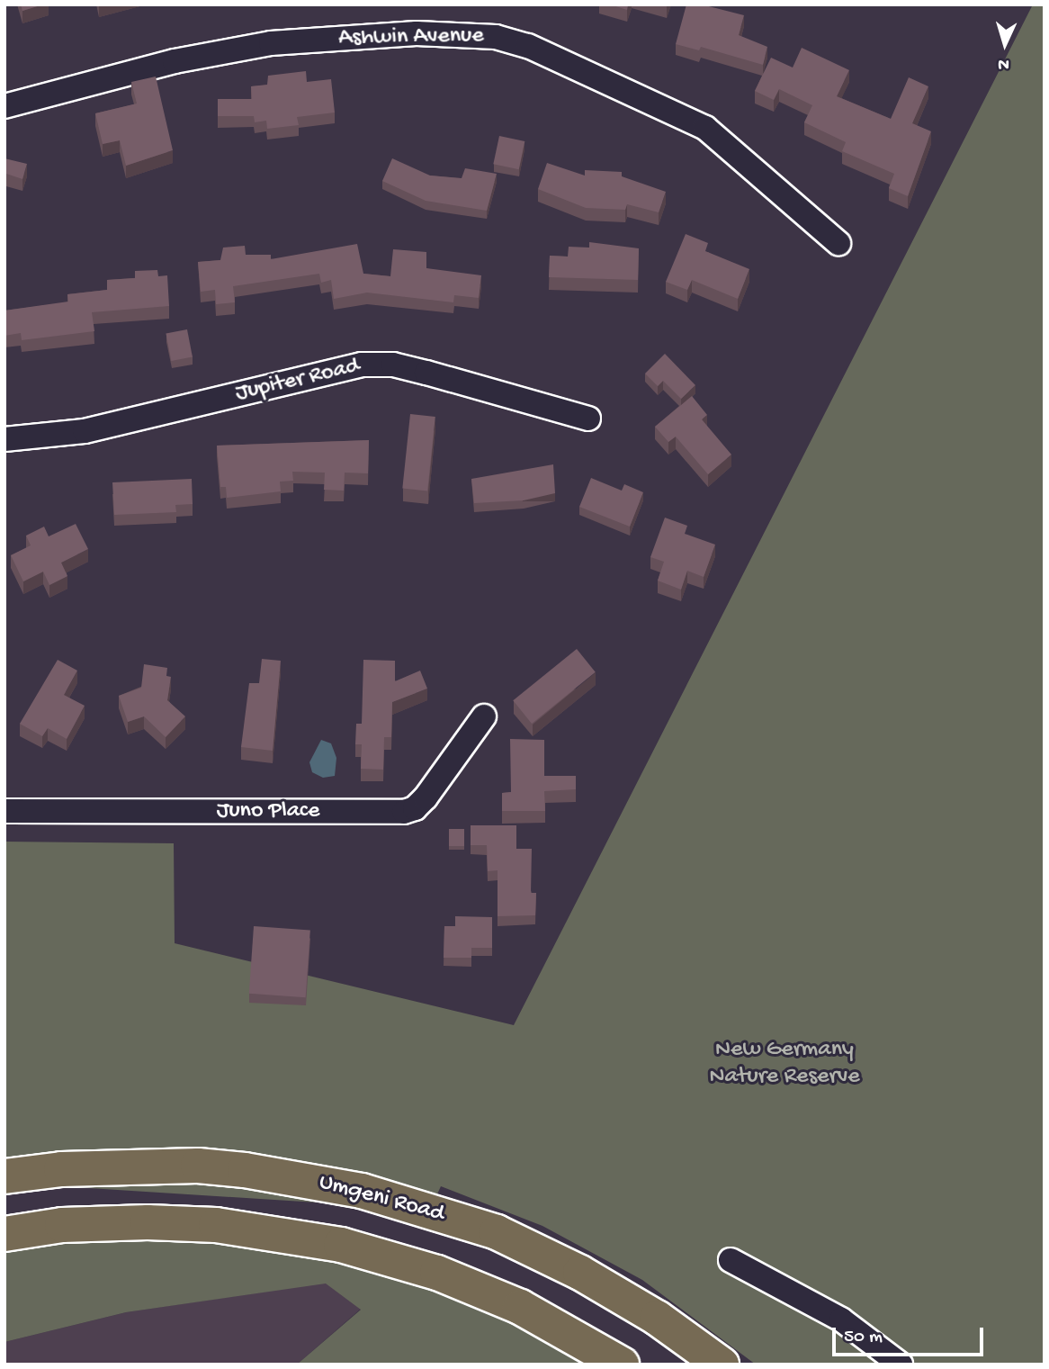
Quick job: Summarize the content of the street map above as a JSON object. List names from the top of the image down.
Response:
{
  "streets": {
    "highway": ["Umgeni Road"],
    "street": ["Ashwin Avenue", "Jupiter Road", "Juno Place"]
  },
  "parks": ["New Germany Nature Reserve"],
  "scale_bar": "50 m",
  "north": "bottom"
}
